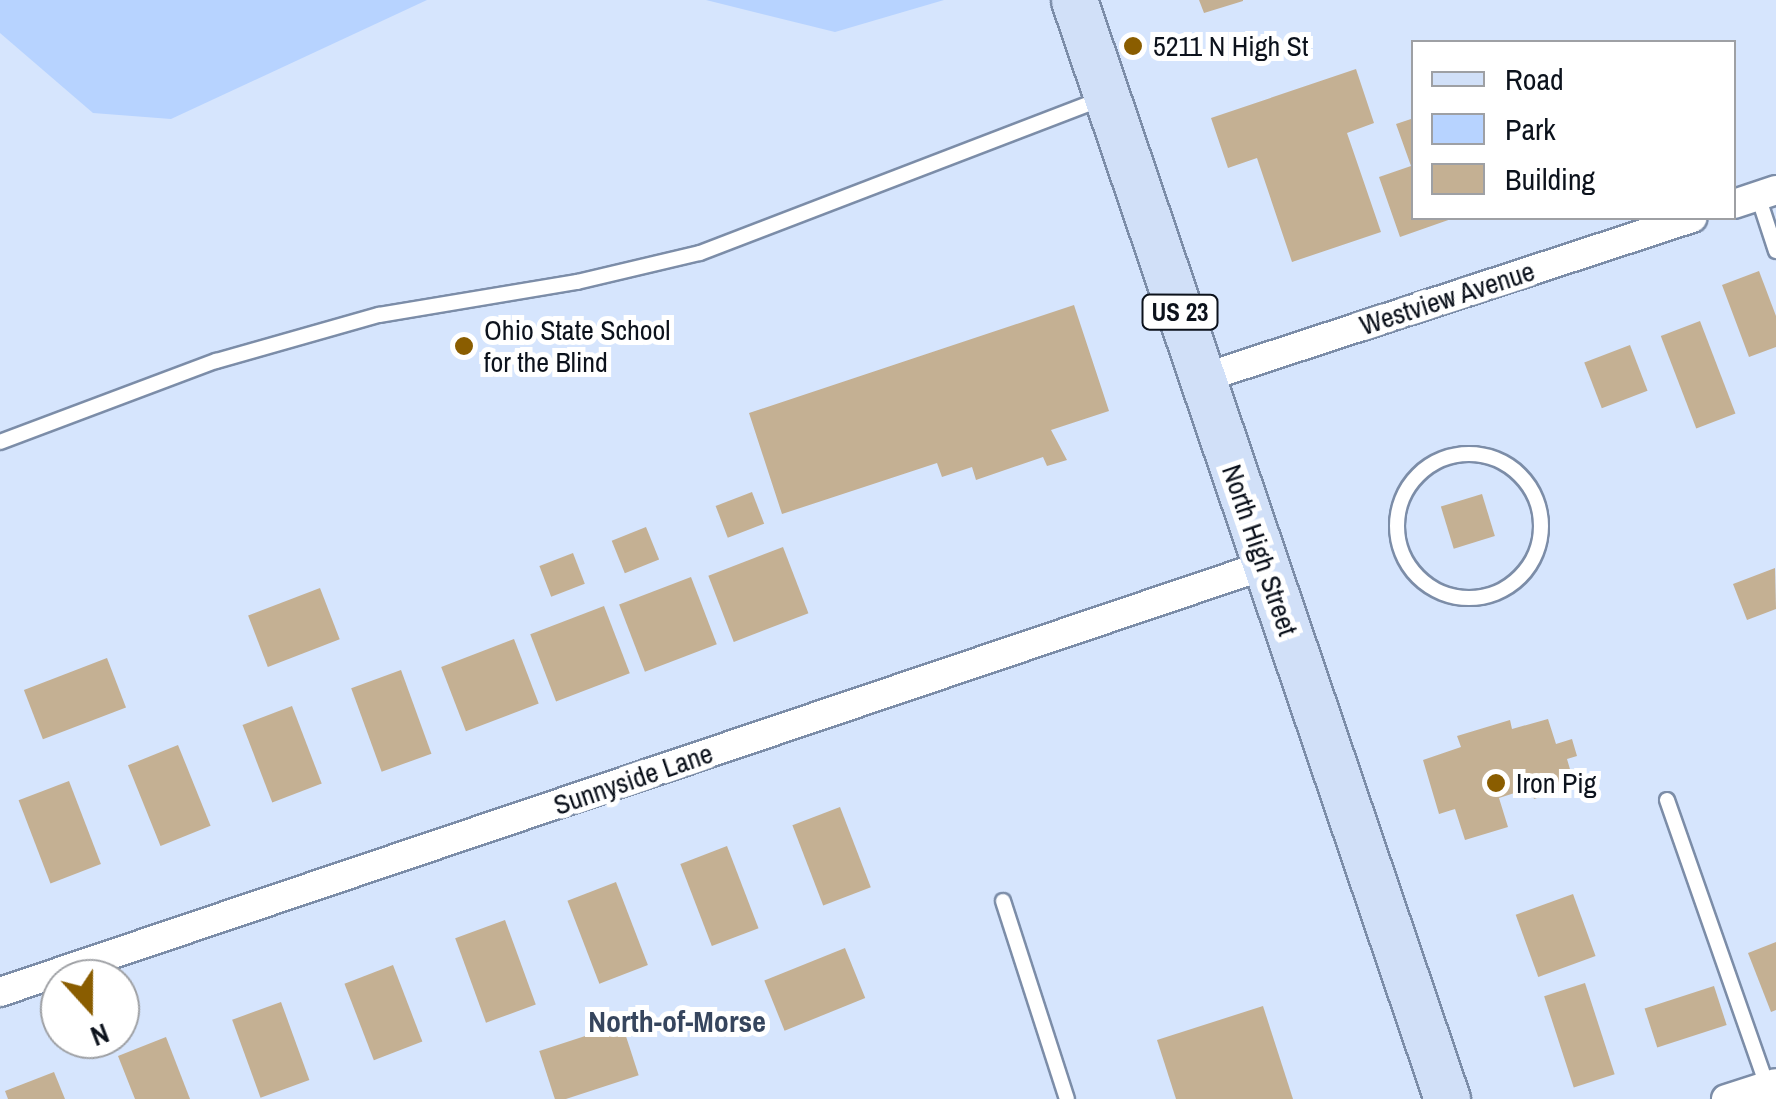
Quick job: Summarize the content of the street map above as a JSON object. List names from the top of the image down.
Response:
{
  "streets": {
    "main road": ["US 23", "North High Street"],
    "street": ["Westview Avenue", "Sunnyside Lane"]
  },
  "crossings": [
    ["Westview Avenue", "North High Street"],
    ["North High Street", "Sunnyside Lane"]
  ],
  "districts": ["North-of-Morse"],
  "places": ["5211 N High St", "Ohio State School for the Blind", "Iron Pig"],
  "legend": ["Road", "Park", "Building"],
  "north": "bottom"
}
